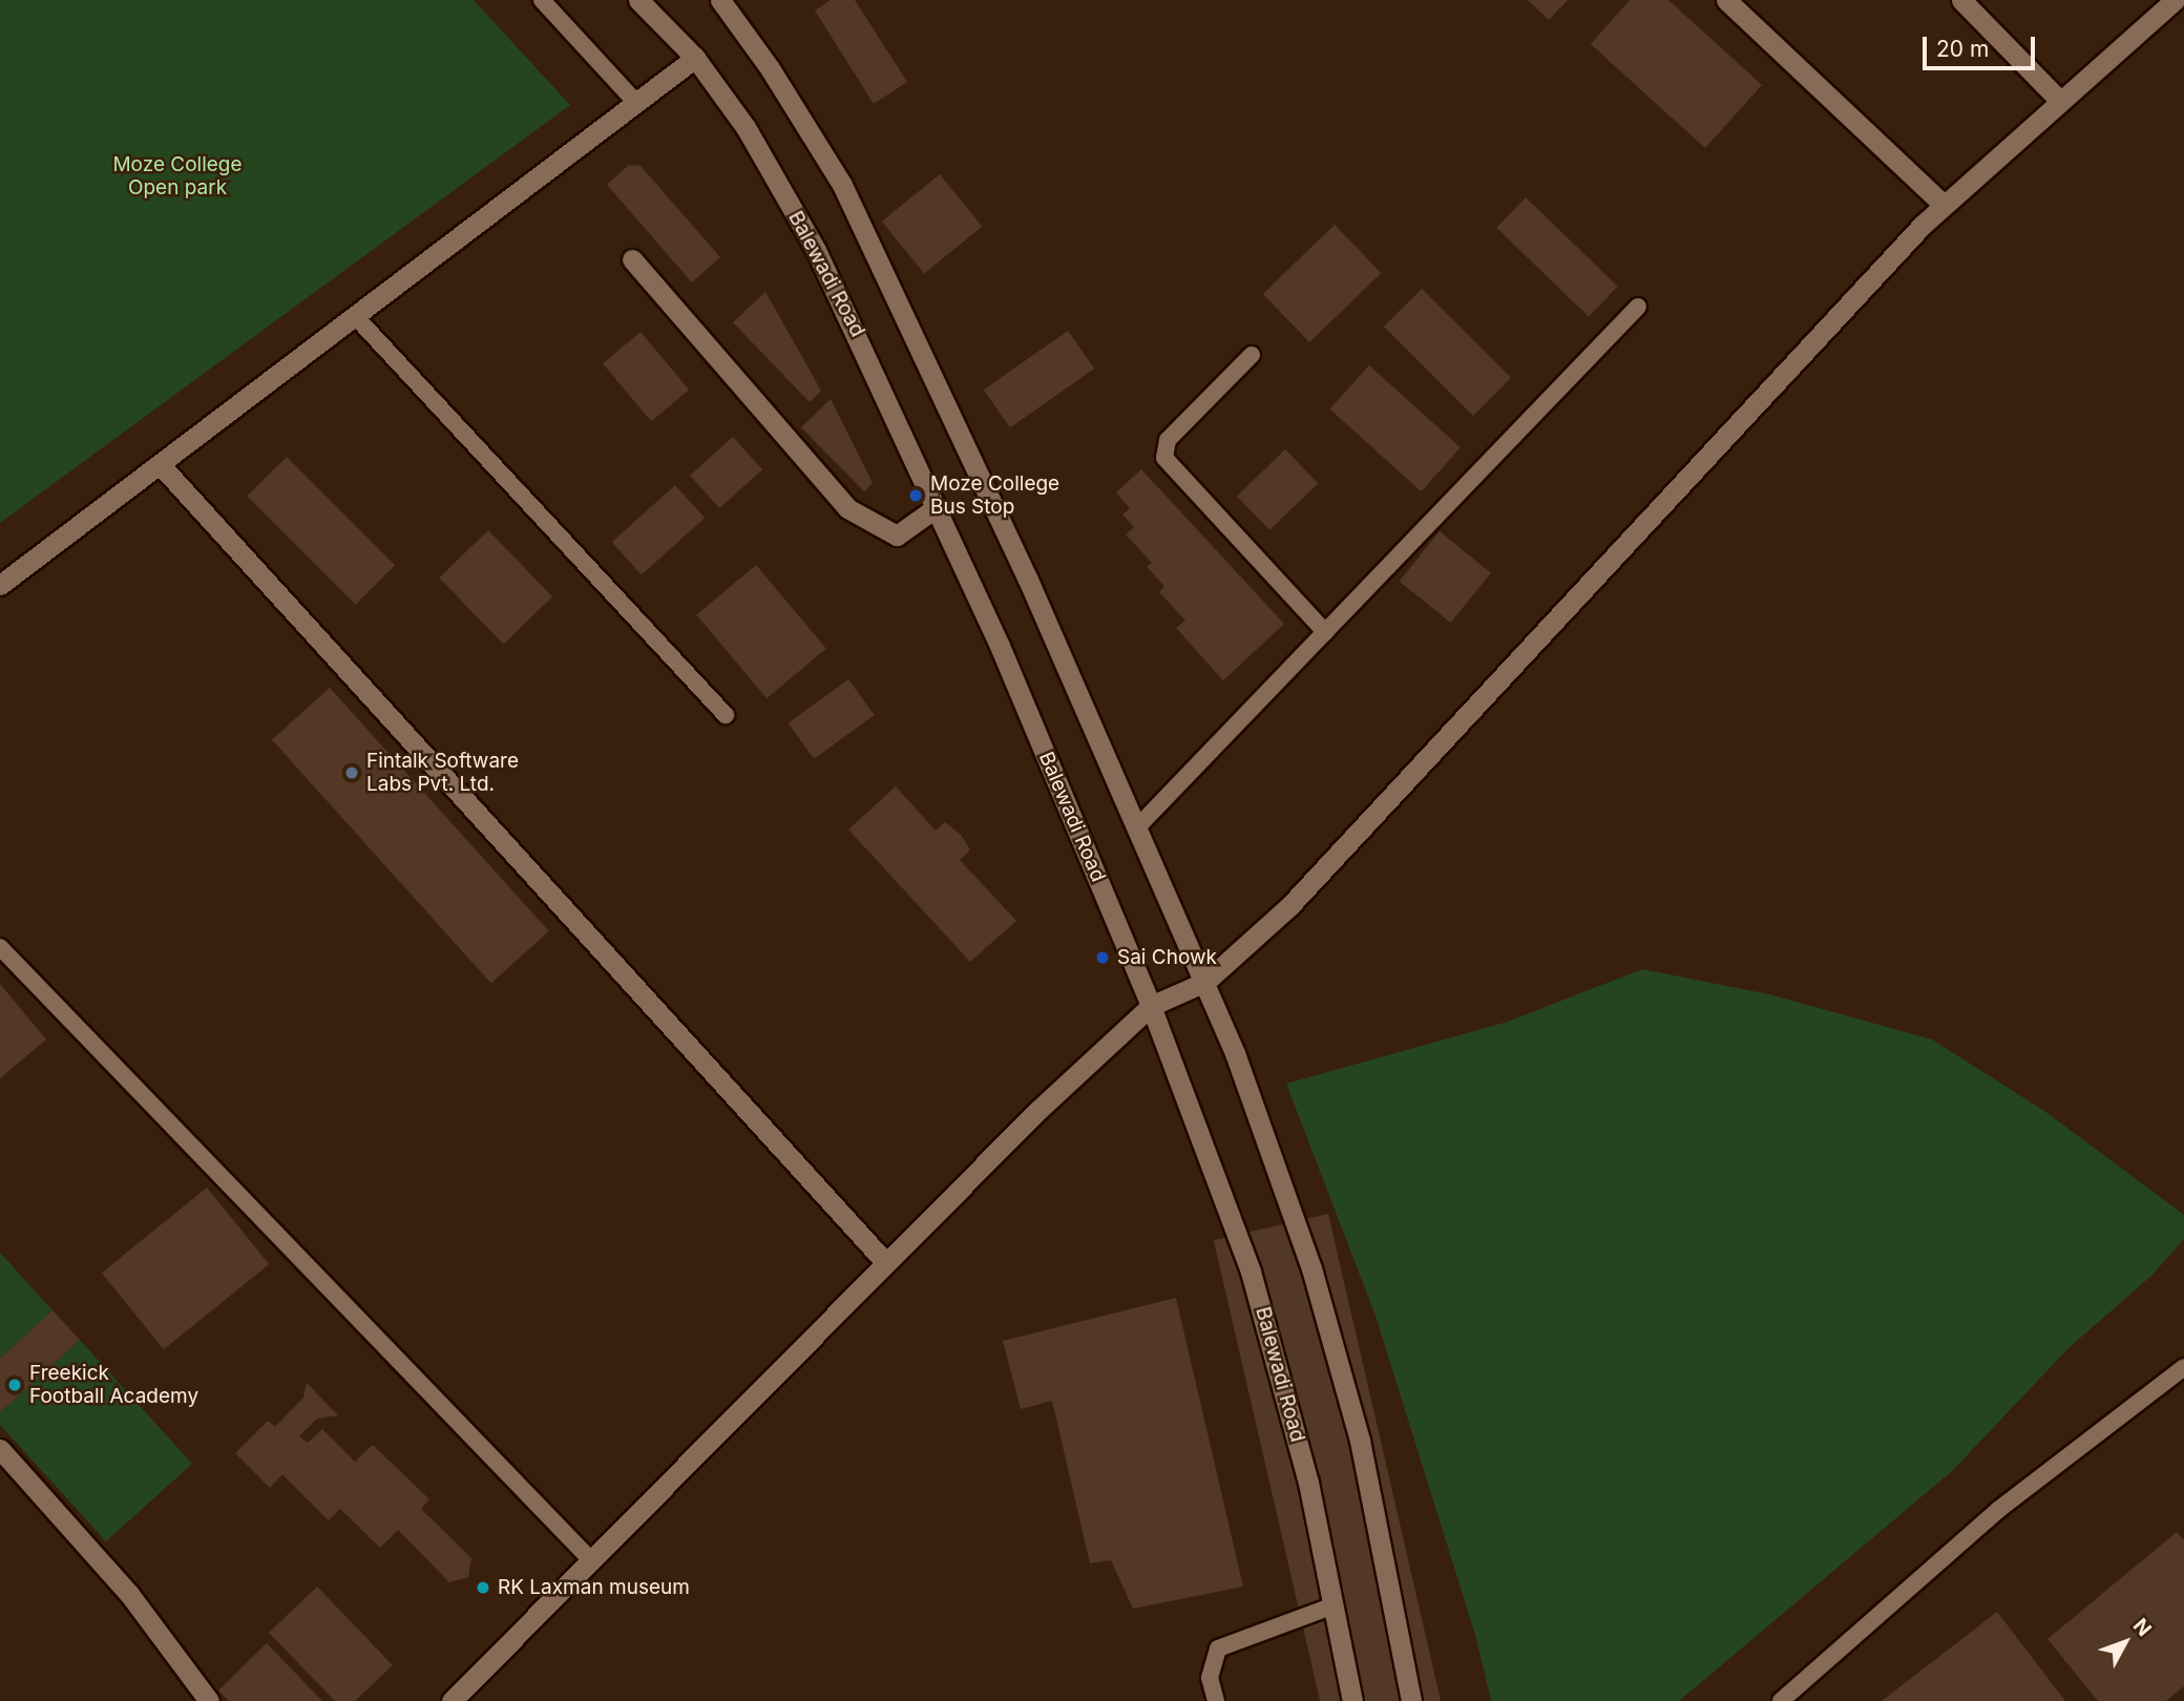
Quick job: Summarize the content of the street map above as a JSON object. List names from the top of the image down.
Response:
{
  "streets": {
    "street": ["Balewadi Road"]
  },
  "parks": ["Moze College Open park"],
  "places": [
    "Moze College Bus Stop",
    "Fintalk Software Labs Pvt. Ltd.",
    "Sai Chowk",
    "Freekick Football Academy",
    "RK Laxman museum"
  ],
  "scale_bar": "20 m",
  "north": "top right"
}
